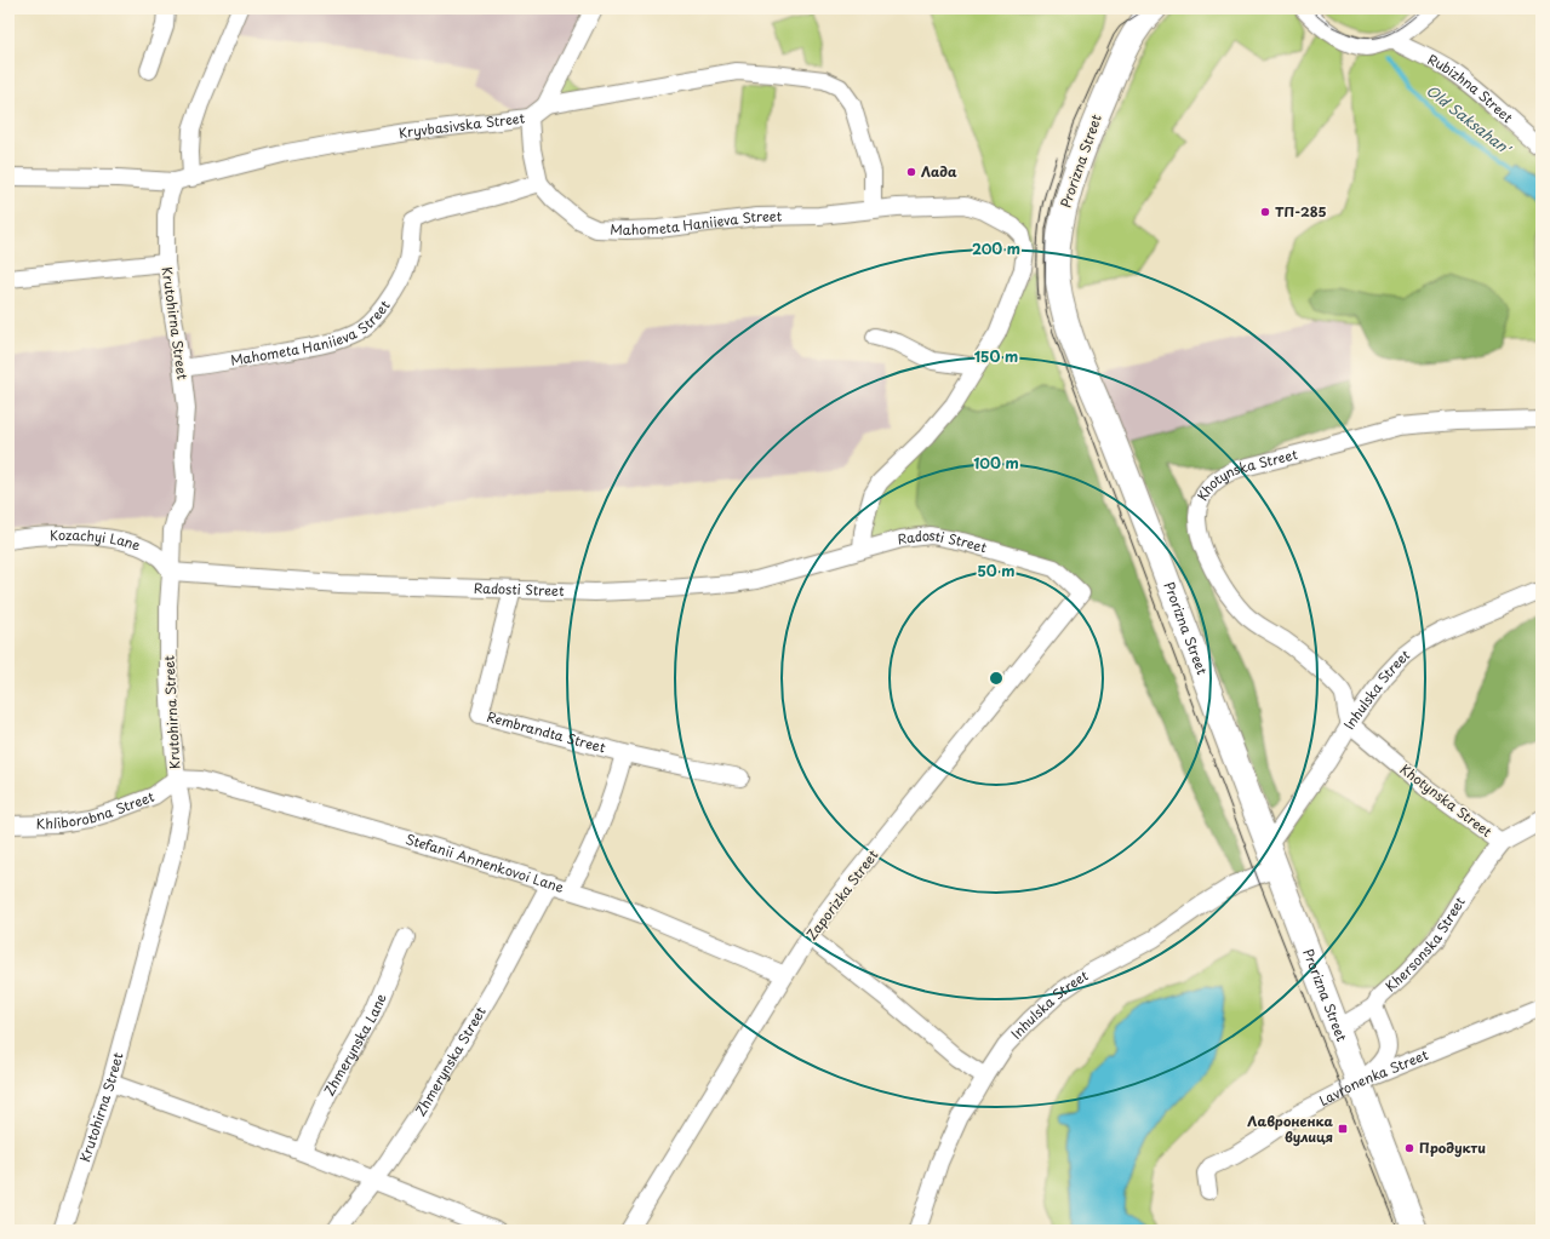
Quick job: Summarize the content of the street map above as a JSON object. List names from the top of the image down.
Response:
{
  "streets": {
    "main road": ["Prorizna Street"],
    "street": [
      "Rubizhna Street",
      "Kryvbasivska Street",
      "Mahometa Haniieva Street",
      "Krutohirna Street",
      "Khotynska Street",
      "Kozachyi Lane",
      "Radosti Street",
      "Inhulska Street",
      "Rembrandta Street",
      "Khliborobna Street",
      "Stefanii Annenkovoi Lane",
      "Zaporizka Street",
      "Khersonska Street",
      "Zhmerynska Lane",
      "Zhmerynska Street",
      "Lavronenka Street"
    ]
  },
  "crossings": [
    ["Kryvbasivska Street", "Mahometa Haniieva Street"],
    ["Kryvbasivska Street", "Krutohirna Street"],
    ["Prorizna Street", "Inhulska Street"],
    ["Prorizna Street", "Lavronenka Street"],
    ["Mahometa Haniieva Street", "Krutohirna Street"],
    ["Krutohirna Street", "Kozachyi Lane"],
    ["Krutohirna Street", "Radosti Street"],
    ["Krutohirna Street", "Khliborobna Street"],
    ["Krutohirna Street", "Stefanii Annenkovoi Lane"],
    ["Khotynska Street", "Inhulska Street"],
    ["Khotynska Street", "Khersonska Street"],
    ["Kozachyi Lane", "Radosti Street"],
    ["Radosti Street", "Rembrandta Street"],
    ["Radosti Street", "Zaporizka Street"],
    ["Rembrandta Street", "Stefanii Annenkovoi Lane"],
    ["Khliborobna Street", "Stefanii Annenkovoi Lane"],
    ["Stefanii Annenkovoi Lane", "Zaporizka Street"],
    ["Stefanii Annenkovoi Lane", "Zhmerynska Street"]
  ],
  "water": ["Old Saksahan'"],
  "places": {
    "other": ["Лада", "ТП-285", "Продукти"],
    "transit": ["Лавроненка вулиця"]
  },
  "rings": [
    "200 m",
    "150 m",
    "100 m",
    "50 m"
  ]
}
